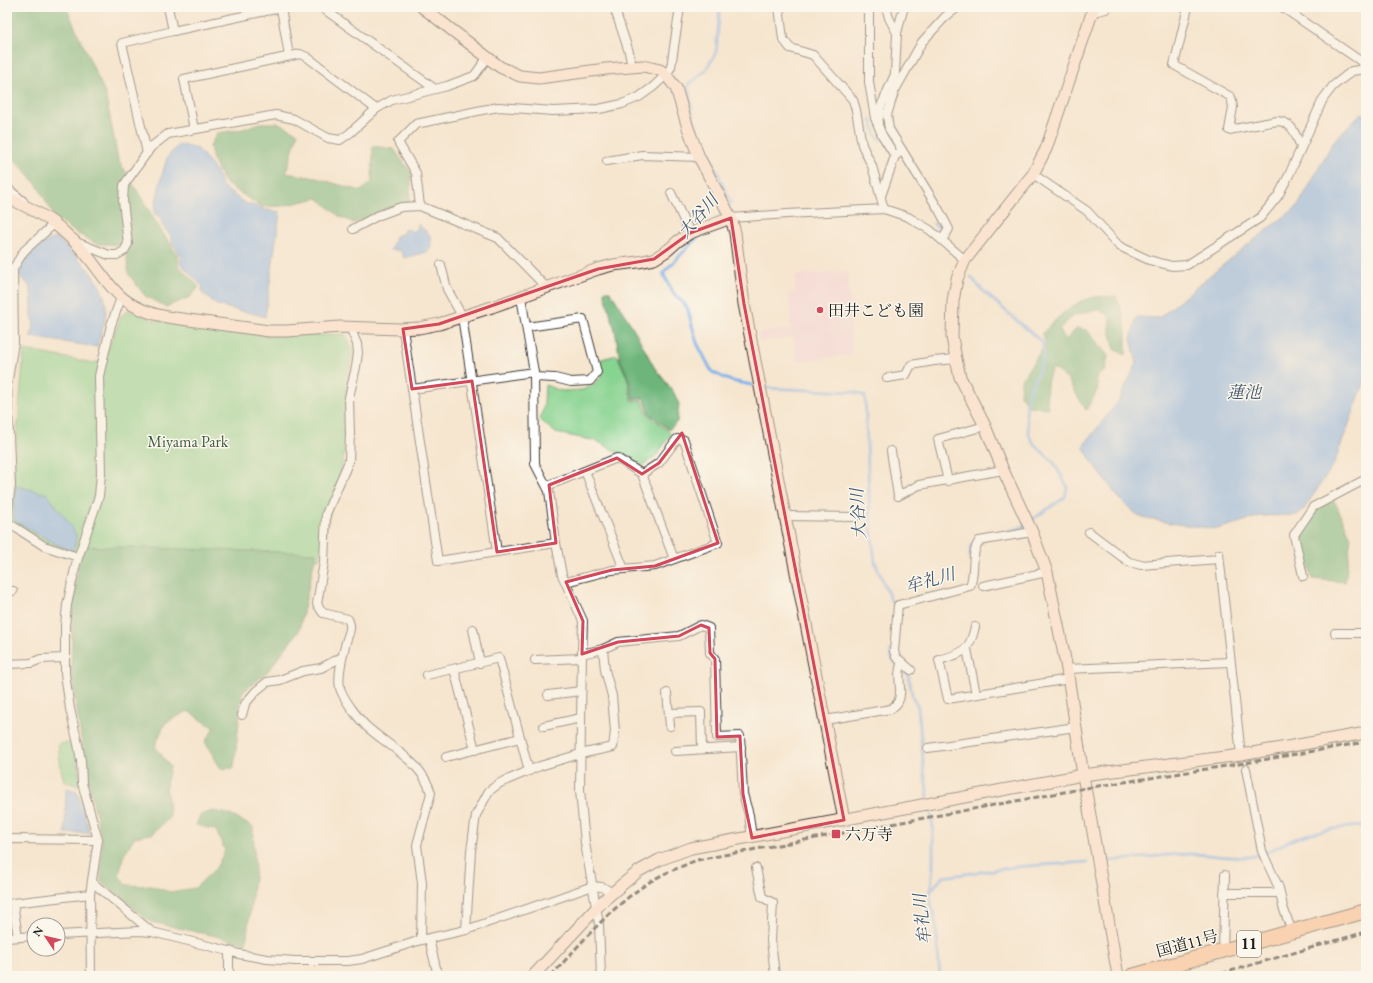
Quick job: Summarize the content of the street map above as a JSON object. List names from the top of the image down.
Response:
{
  "streets": {
    "highway": ["国道11号", "11"]
  },
  "water": ["大谷川", "蓮池", "牟礼川"],
  "parks": ["Miyama Park"],
  "places": {
    "other": ["田井こども園"],
    "transit": ["六万寺"]
  },
  "north": "top left"
}
